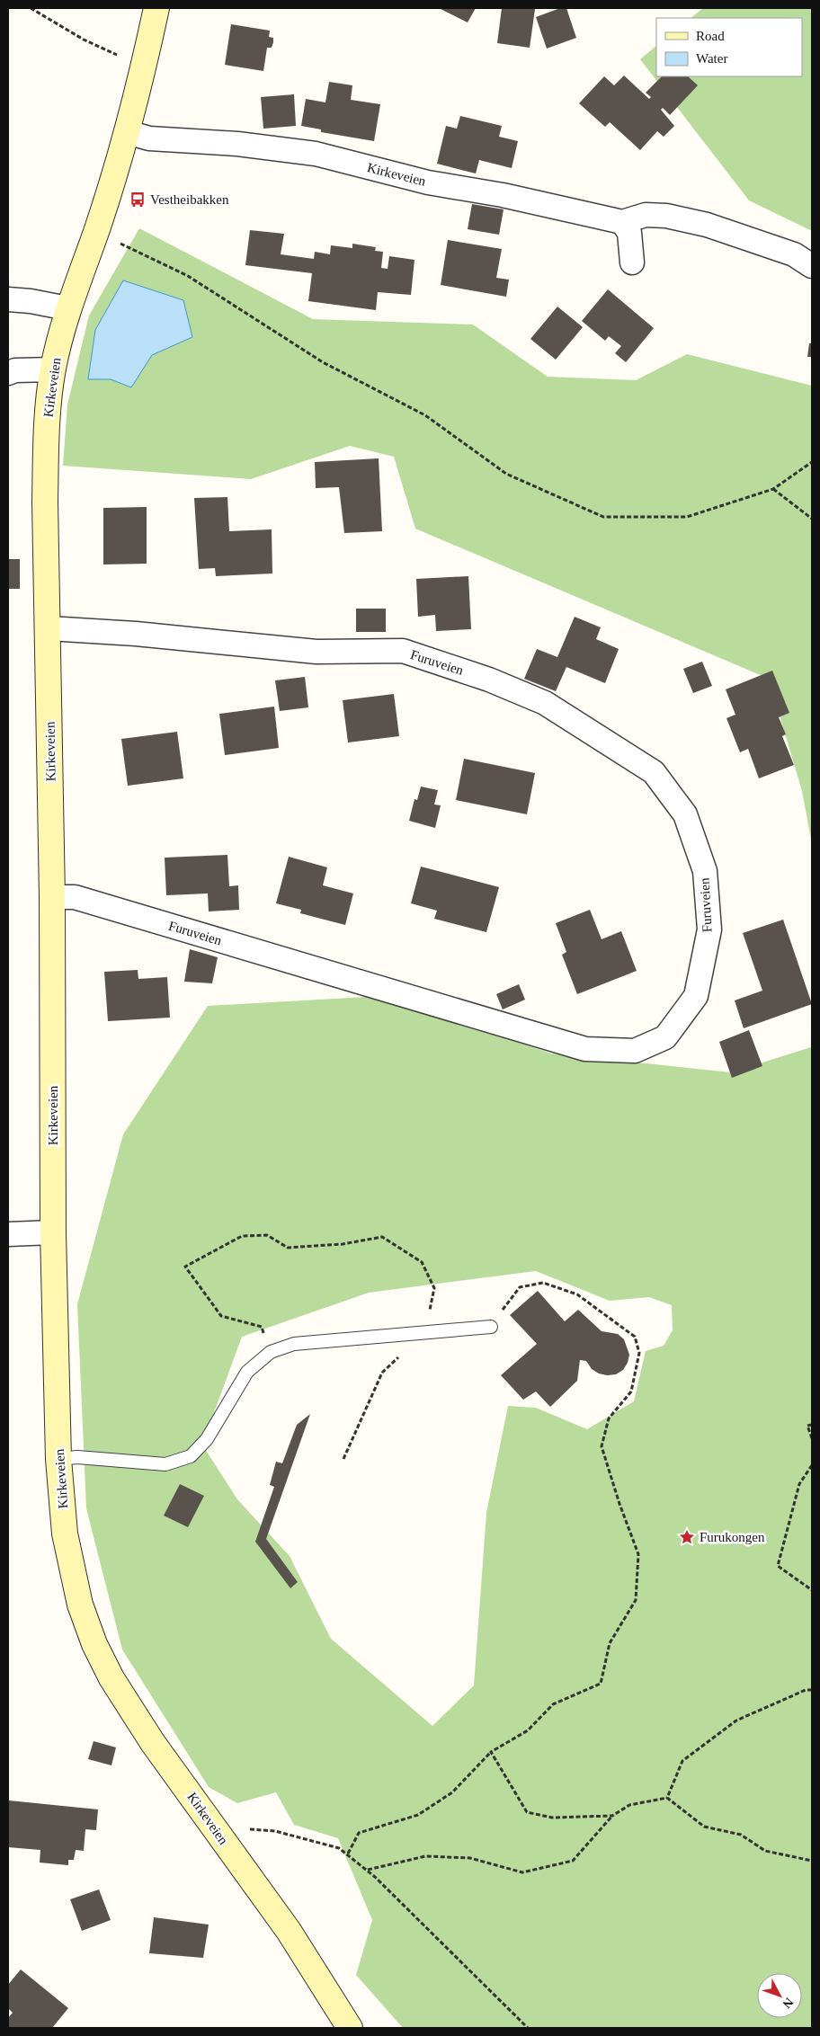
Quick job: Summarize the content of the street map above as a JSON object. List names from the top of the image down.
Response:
{
  "streets": {
    "main road": ["Kirkeveien"],
    "street": ["Furuveien"]
  },
  "crossings": [
    ["Kirkeveien", "Furuveien"]
  ],
  "places": {
    "bus stop": ["Vestheibakken"],
    "place": ["Furukongen"]
  },
  "legend": ["Road", "Water"],
  "north": "bottom right"
}
